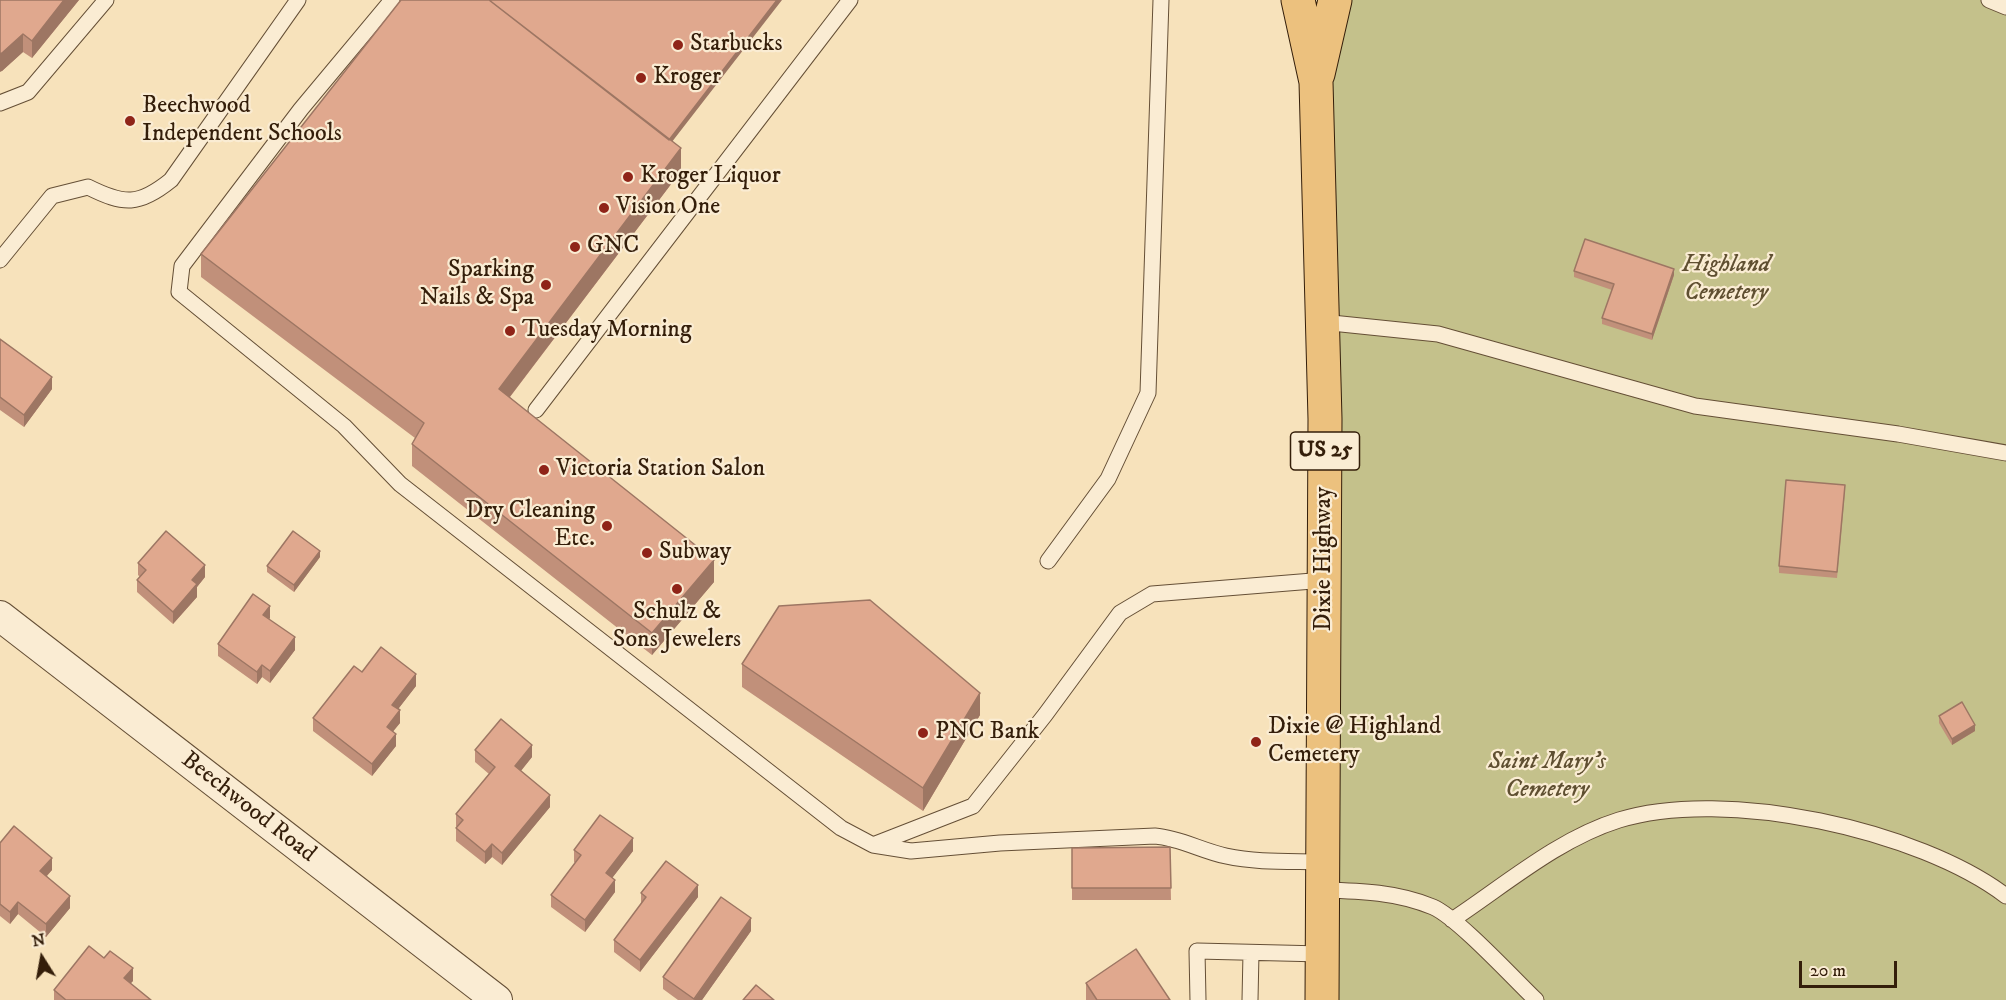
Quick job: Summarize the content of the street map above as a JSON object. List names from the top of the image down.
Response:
{
  "streets": {
    "main road": ["US 25", "Dixie Highway"],
    "street": ["Beechwood Road"]
  },
  "parks": ["Highland Cemetery", "Saint Mary’s Cemetery"],
  "places": [
    "Starbucks",
    "Kroger",
    "Beechwood Independent Schools",
    "Kroger Liquor",
    "Vision One",
    "GNC",
    "Sparking Nails & Spa",
    "Tuesday Morning",
    "Victoria Station Salon",
    "Dry Cleaning Etc.",
    "Subway",
    "Schulz & Sons Jewelers",
    "PNC Bank",
    "Dixie @ Highland Cemetery"
  ],
  "scale_bar": "20 m",
  "north": "top"
}
